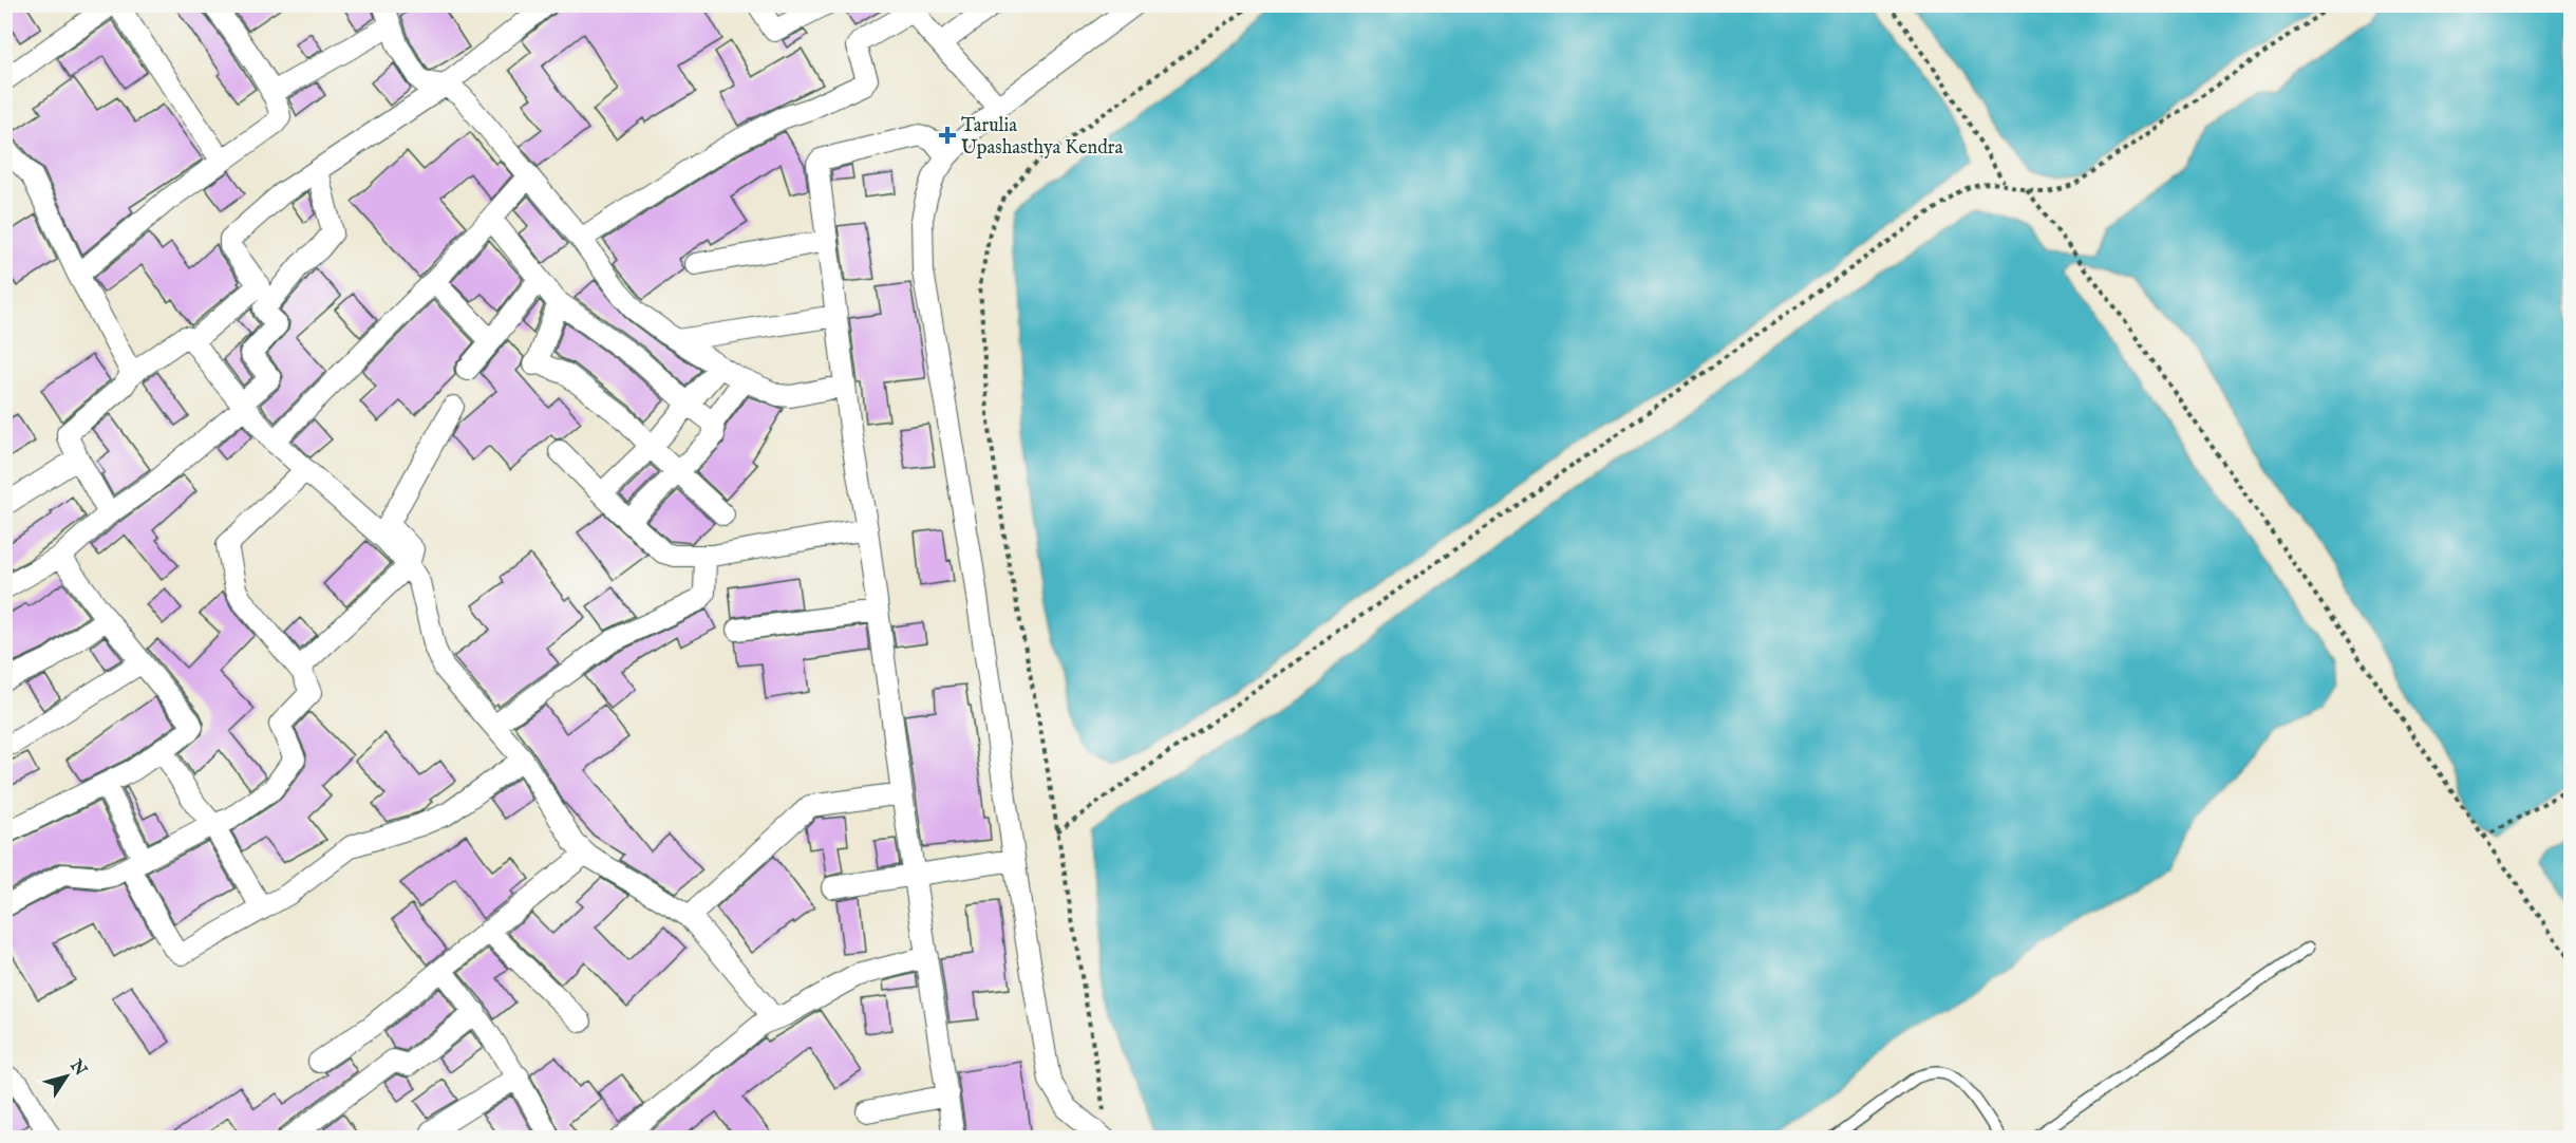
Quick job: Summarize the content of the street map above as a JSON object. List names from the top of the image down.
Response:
{
  "places": {
    "health": ["Tarulia Upashasthya Kendra"]
  },
  "north": "top right"
}
